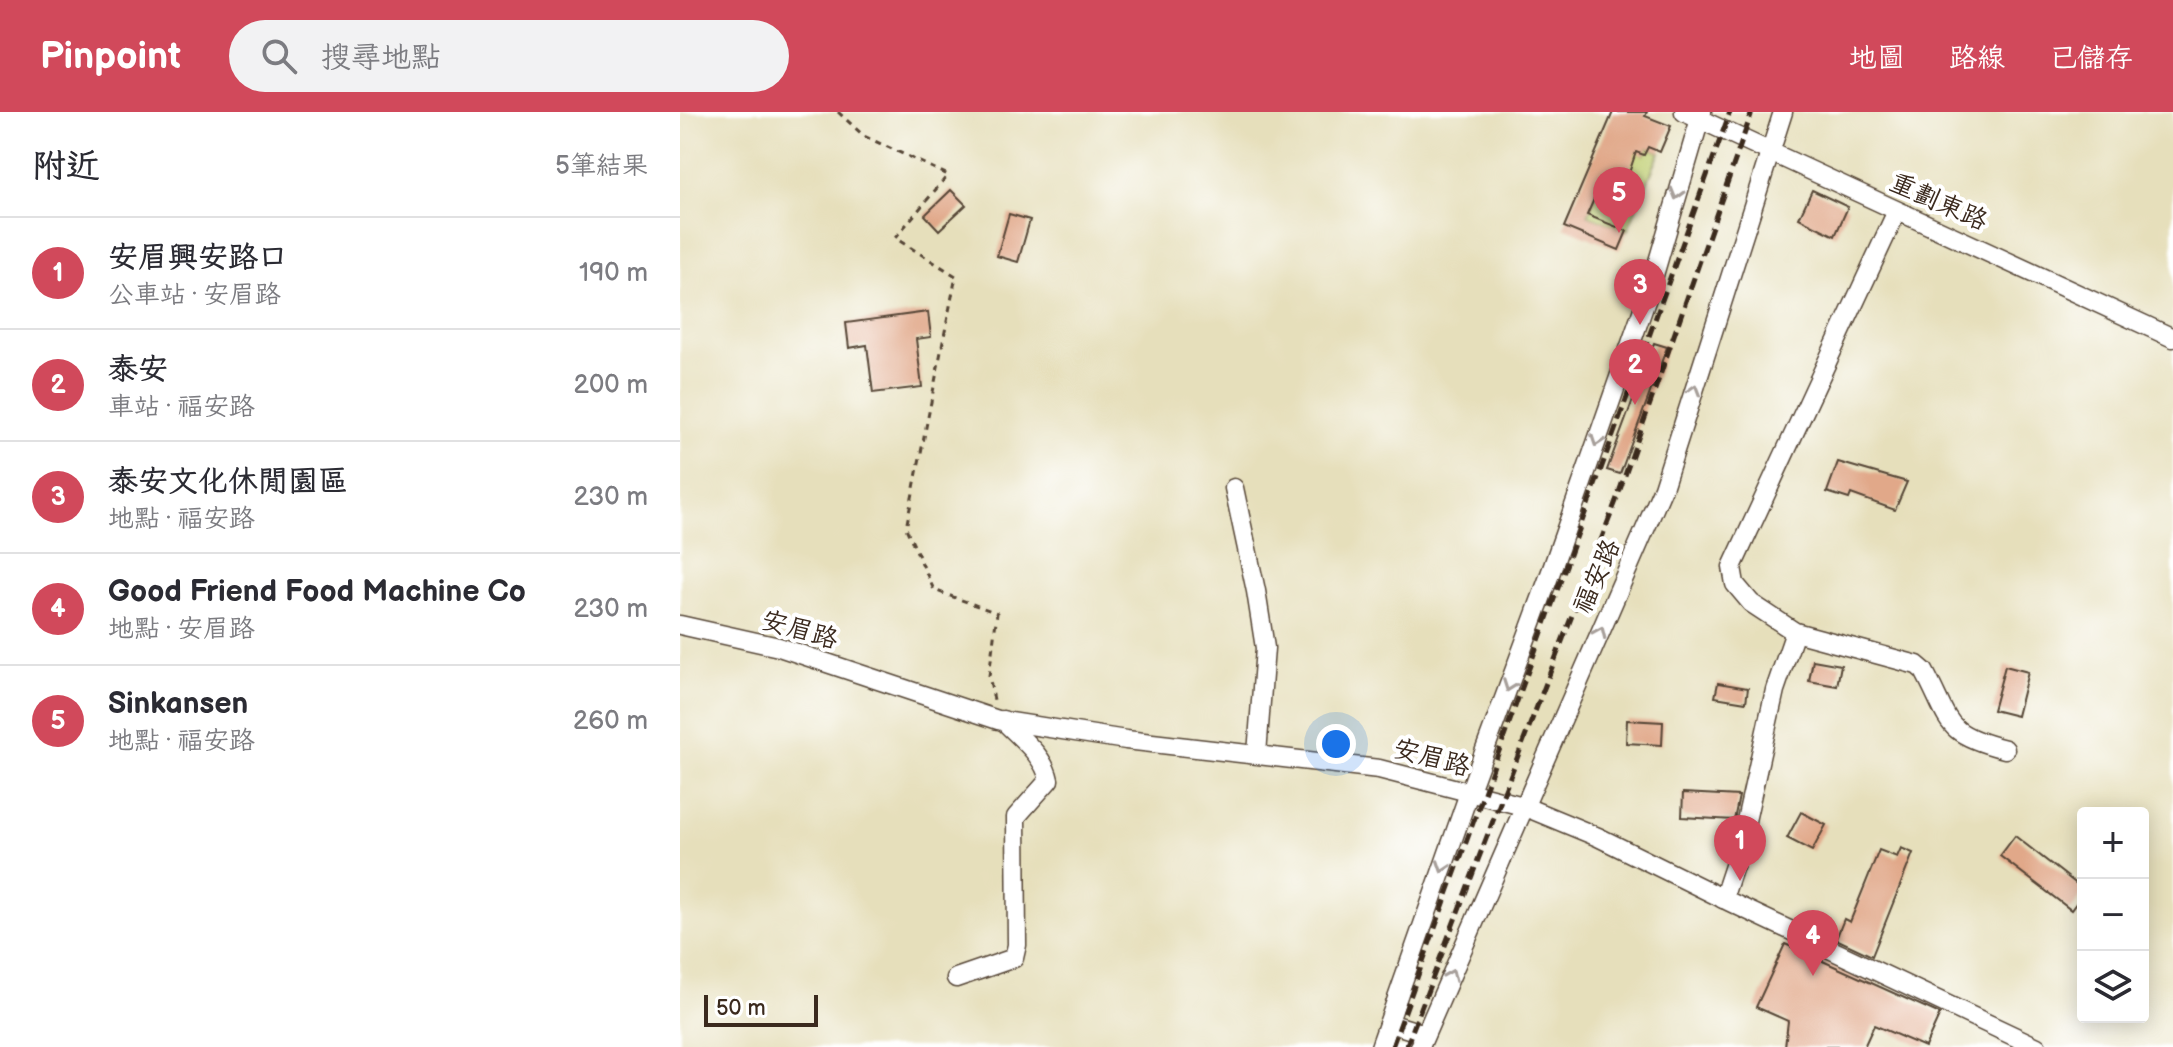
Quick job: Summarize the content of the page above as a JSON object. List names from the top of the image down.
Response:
{
  "streets": {
    "street": ["重劃東路", "福安路", "安眉路"]
  },
  "crossings": [
    ["重劃東路", "福安路"],
    ["福安路", "安眉路"]
  ],
  "scale_bar": "50 m",
  "page": {
    "header": "Pinpoint",
    "search": "搜尋地點",
    "nav": ["地圖", "路線", "已儲存"],
    "heading": ["附近", "5筆結果"],
    "pins": [
      "5",
      "3",
      "2",
      "1",
      "4"
    ],
    "list": [
      {
        "mark": "1",
        "name": "安眉興安路口",
        "note": "公車站 · 安眉路",
        "value": "190 m"
      },
      {
        "mark": "2",
        "name": "泰安",
        "note": "車站 · 福安路",
        "value": "200 m"
      },
      {
        "mark": "3",
        "name": "泰安文化休閒園區",
        "note": "地點 · 福安路",
        "value": "230 m"
      },
      {
        "mark": "4",
        "name": "Good Friend Food Machine Co",
        "note": "地點 · 安眉路",
        "value": "230 m"
      },
      {
        "mark": "5",
        "name": "Sinkansen",
        "note": "地點 · 福安路",
        "value": "260 m"
      }
    ],
    "map_buttons": ["+", "−"],
    "scale": "50 m"
  }
}
